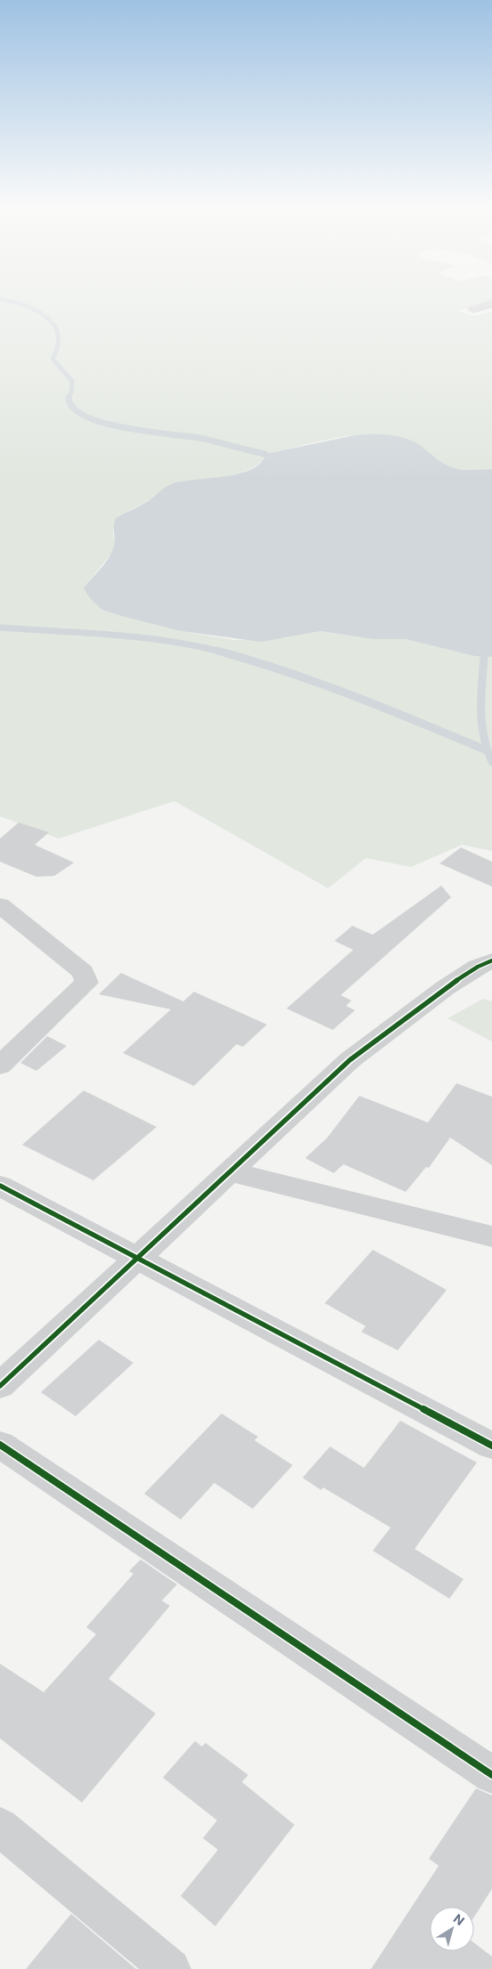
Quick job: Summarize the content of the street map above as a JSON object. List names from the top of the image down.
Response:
{
  "north": "top right"
}
